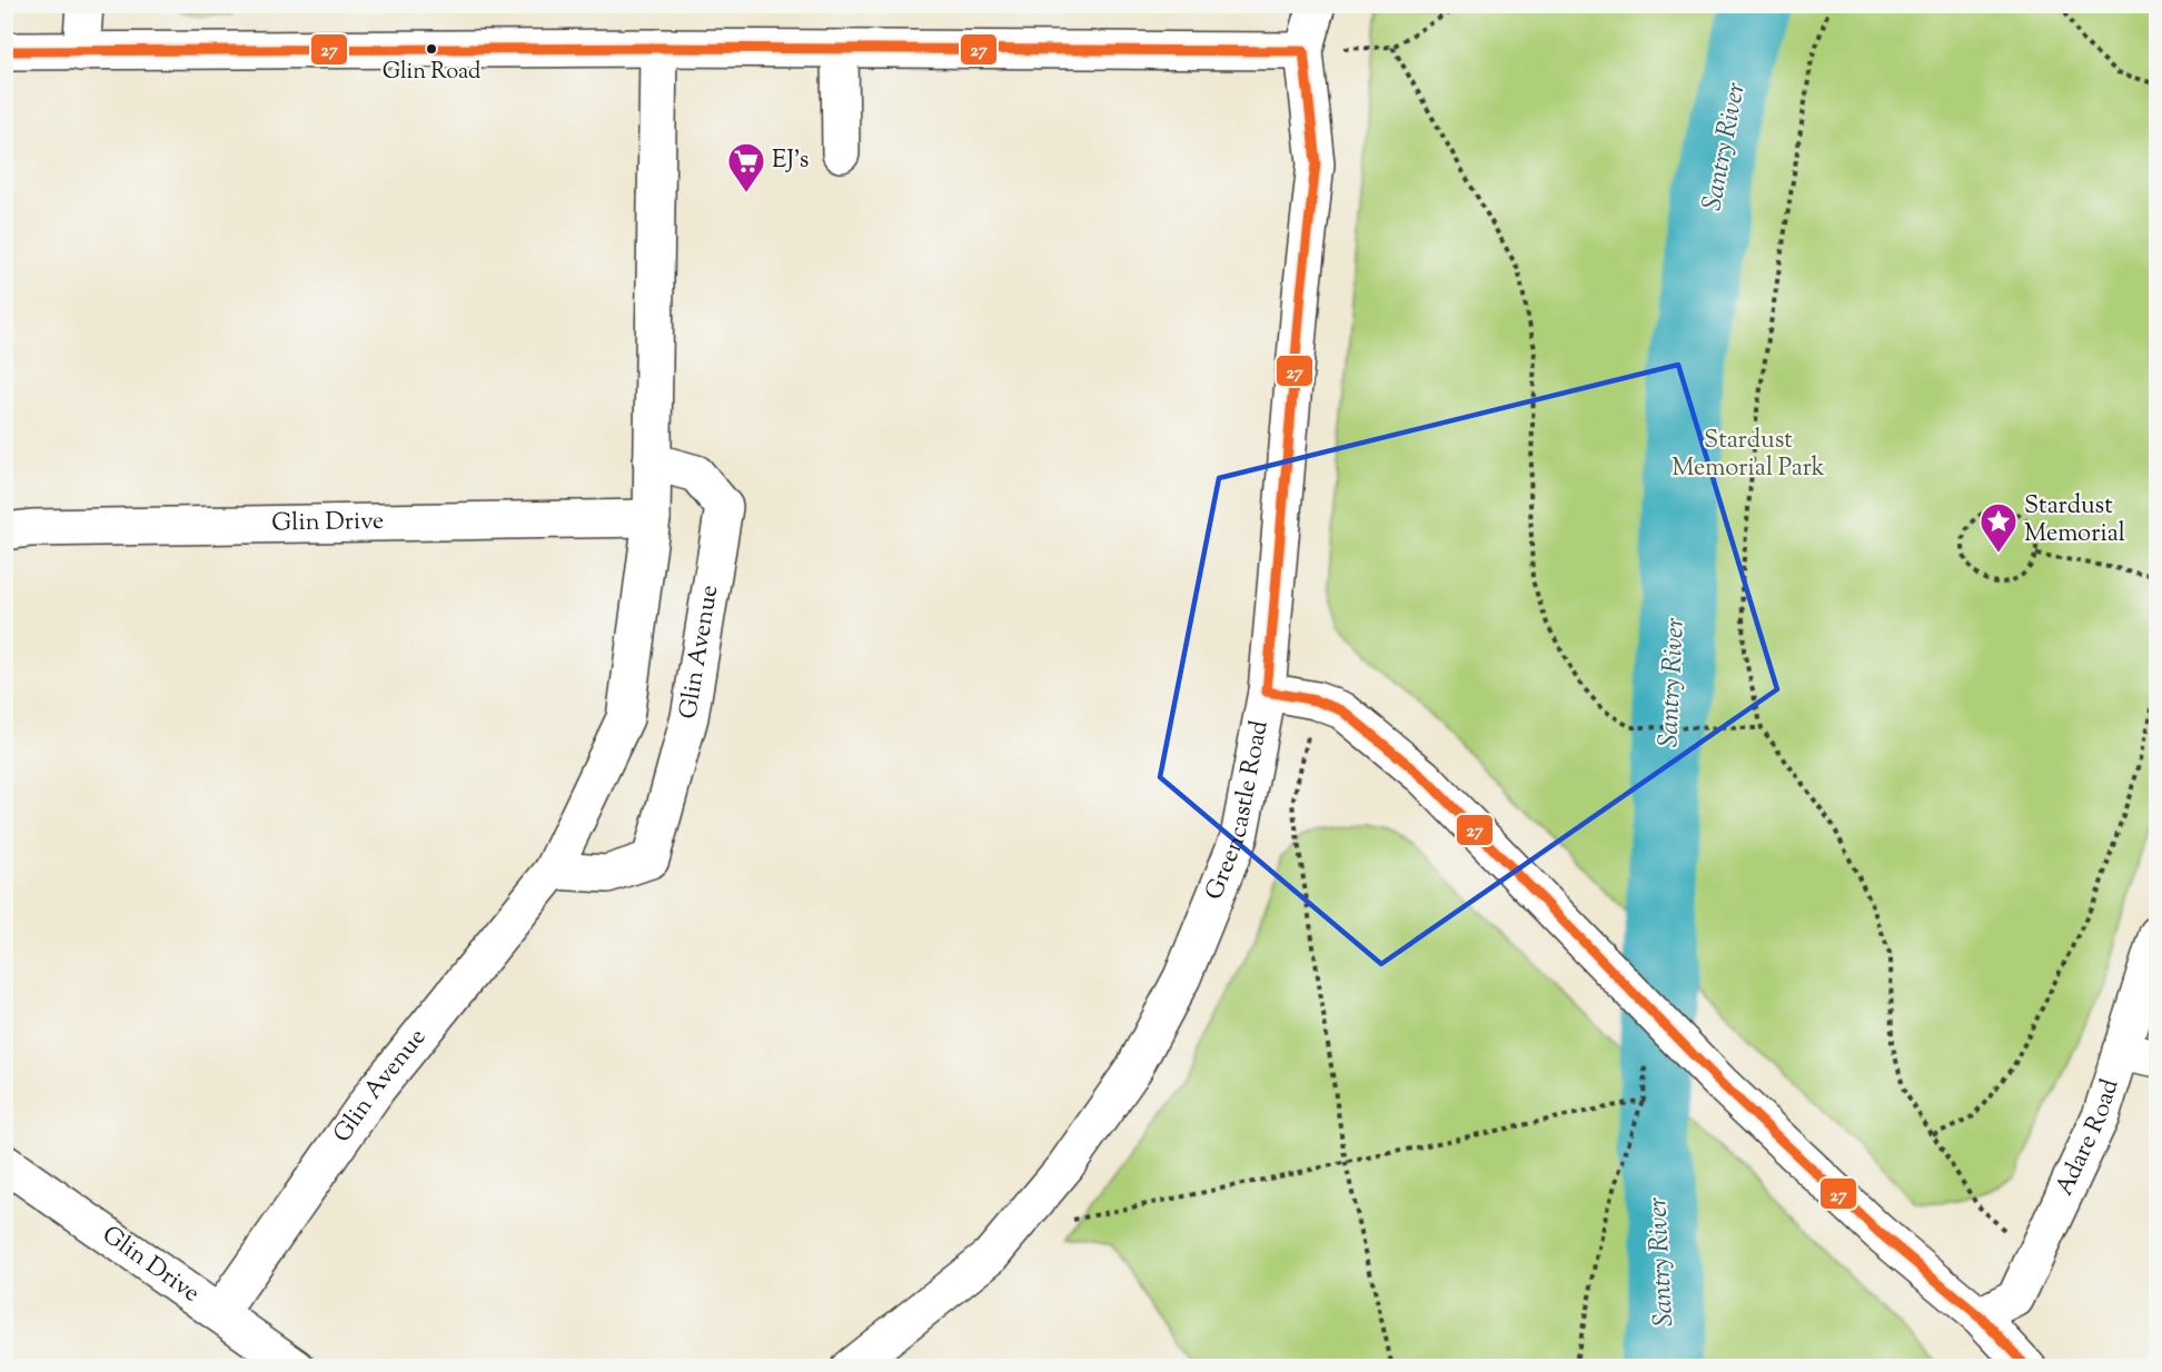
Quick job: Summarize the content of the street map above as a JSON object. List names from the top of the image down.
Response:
{
  "streets": {
    "street": [
      "Glin Drive",
      "Glin Avenue",
      "Greencastle Road",
      "Adare Road"
    ]
  },
  "crossings": [
    ["Glin Drive", "Glin Avenue"]
  ],
  "water": ["Santry River"],
  "parks": ["Stardust Memorial Park"],
  "places": {
    "other": ["Glin Road"],
    "supermarket": ["EJ's"],
    "place": ["Stardust Memorial"]
  },
  "lines": ["transit line 27"]
}
